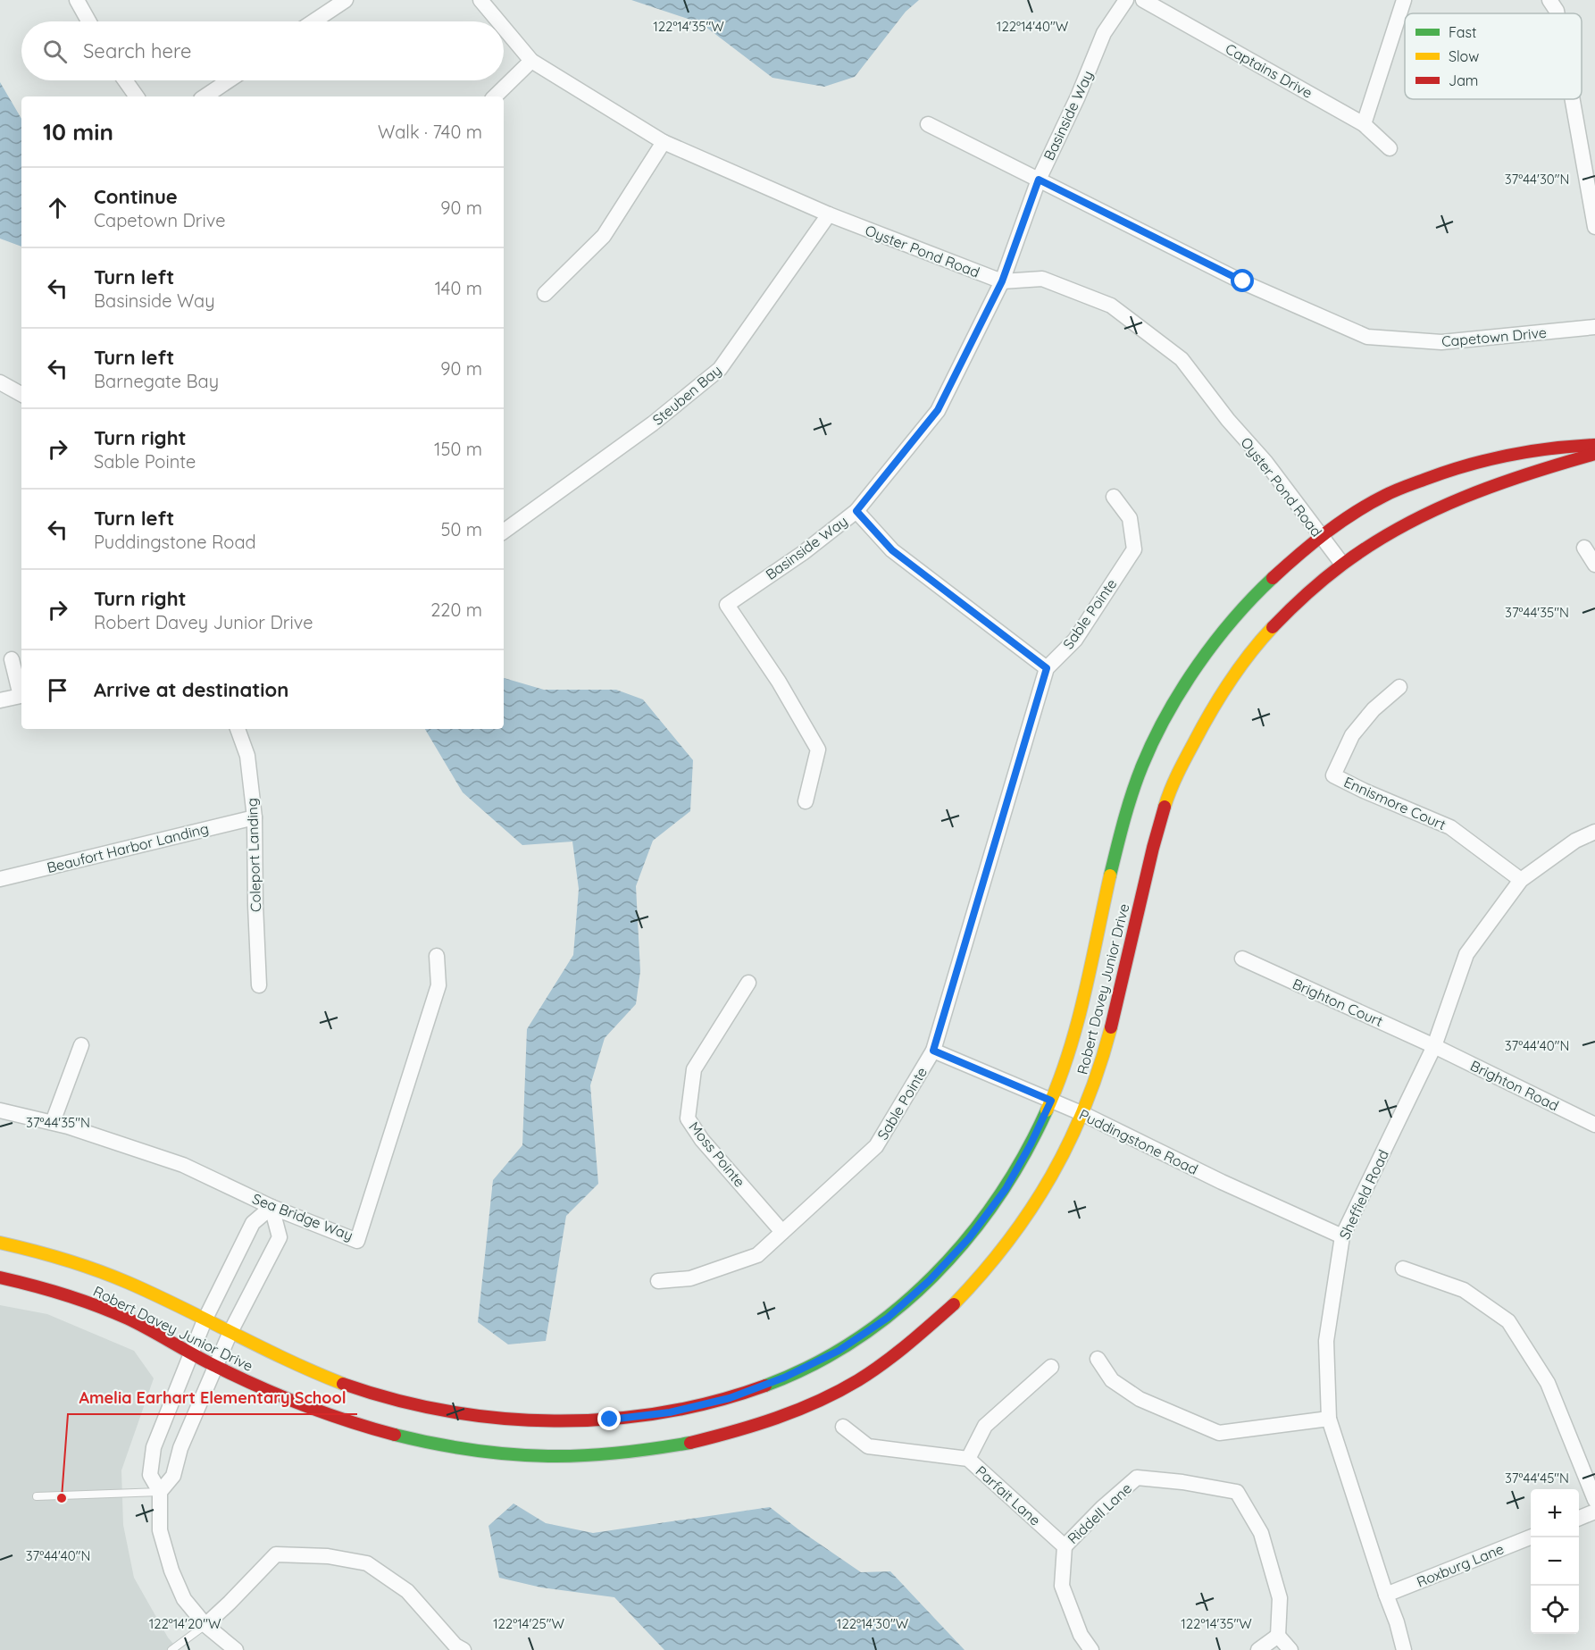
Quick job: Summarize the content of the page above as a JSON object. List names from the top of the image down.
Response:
{
  "streets": {
    "main road": ["Robert Davey Junior Drive"],
    "street": [
      "Captains Drive",
      "Basinside Way",
      "Oyster Pond Road",
      "Capetown Drive",
      "Steuben Bay",
      "Sable Pointe",
      "Ennismore Court",
      "Beaufort Harbor Landing",
      "Coleport Landing",
      "Brighton Court",
      "Brighton Road",
      "Puddingstone Road",
      "Moss Pointe",
      "Sheffield Road",
      "Sea Bridge Way",
      "Parfait Lane",
      "Riddell Lane",
      "Roxburg Lane"
    ]
  },
  "crossings": [
    ["Basinside Way", "Oyster Pond Road"],
    ["Basinside Way", "Capetown Drive"],
    ["Oyster Pond Road", "Steuben Bay"],
    ["Oyster Pond Road", "Robert Davey Junior Drive"],
    ["Sable Pointe", "Puddingstone Road"],
    ["Sable Pointe", "Moss Pointe"],
    ["Ennismore Court", "Sheffield Road"],
    ["Beaufort Harbor Landing", "Coleport Landing"],
    ["Robert Davey Junior Drive", "Puddingstone Road"],
    ["Brighton Court", "Brighton Road"],
    ["Brighton Court", "Sheffield Road"],
    ["Brighton Road", "Sheffield Road"],
    ["Puddingstone Road", "Sheffield Road"],
    ["Sheffield Road", "Roxburg Lane"],
    ["Parfait Lane", "Riddell Lane"]
  ],
  "places": ["Amelia Earhart Elementary School"],
  "legend": ["Fast", "Slow", "Jam"],
  "page": {
    "search": "Search here",
    "heading": ["10 min", "Walk · 740 m"],
    "list": [
      ["Continue", "Capetown Drive", "90 m"],
      ["Turn left", "Basinside Way", "140 m"],
      ["Turn left", "Barnegate Bay", "90 m"],
      ["Turn right", "Sable Pointe", "150 m"],
      ["Turn left", "Puddingstone Road", "50 m"],
      ["Turn right", "Robert Davey Junior Drive", "220 m"],
      "Arrive at destination"
    ],
    "map_buttons": ["+", "−"]
  },
  "coordinates": [
    "122°14'35\"W",
    "122°14'40\"W",
    "37°44'30\"N",
    "37°44'35\"N",
    "37°44'40\"N",
    "37°44'45\"N",
    "122°14'20\"W",
    "122°14'25\"W",
    "122°14'30\"W"
  ]
}
